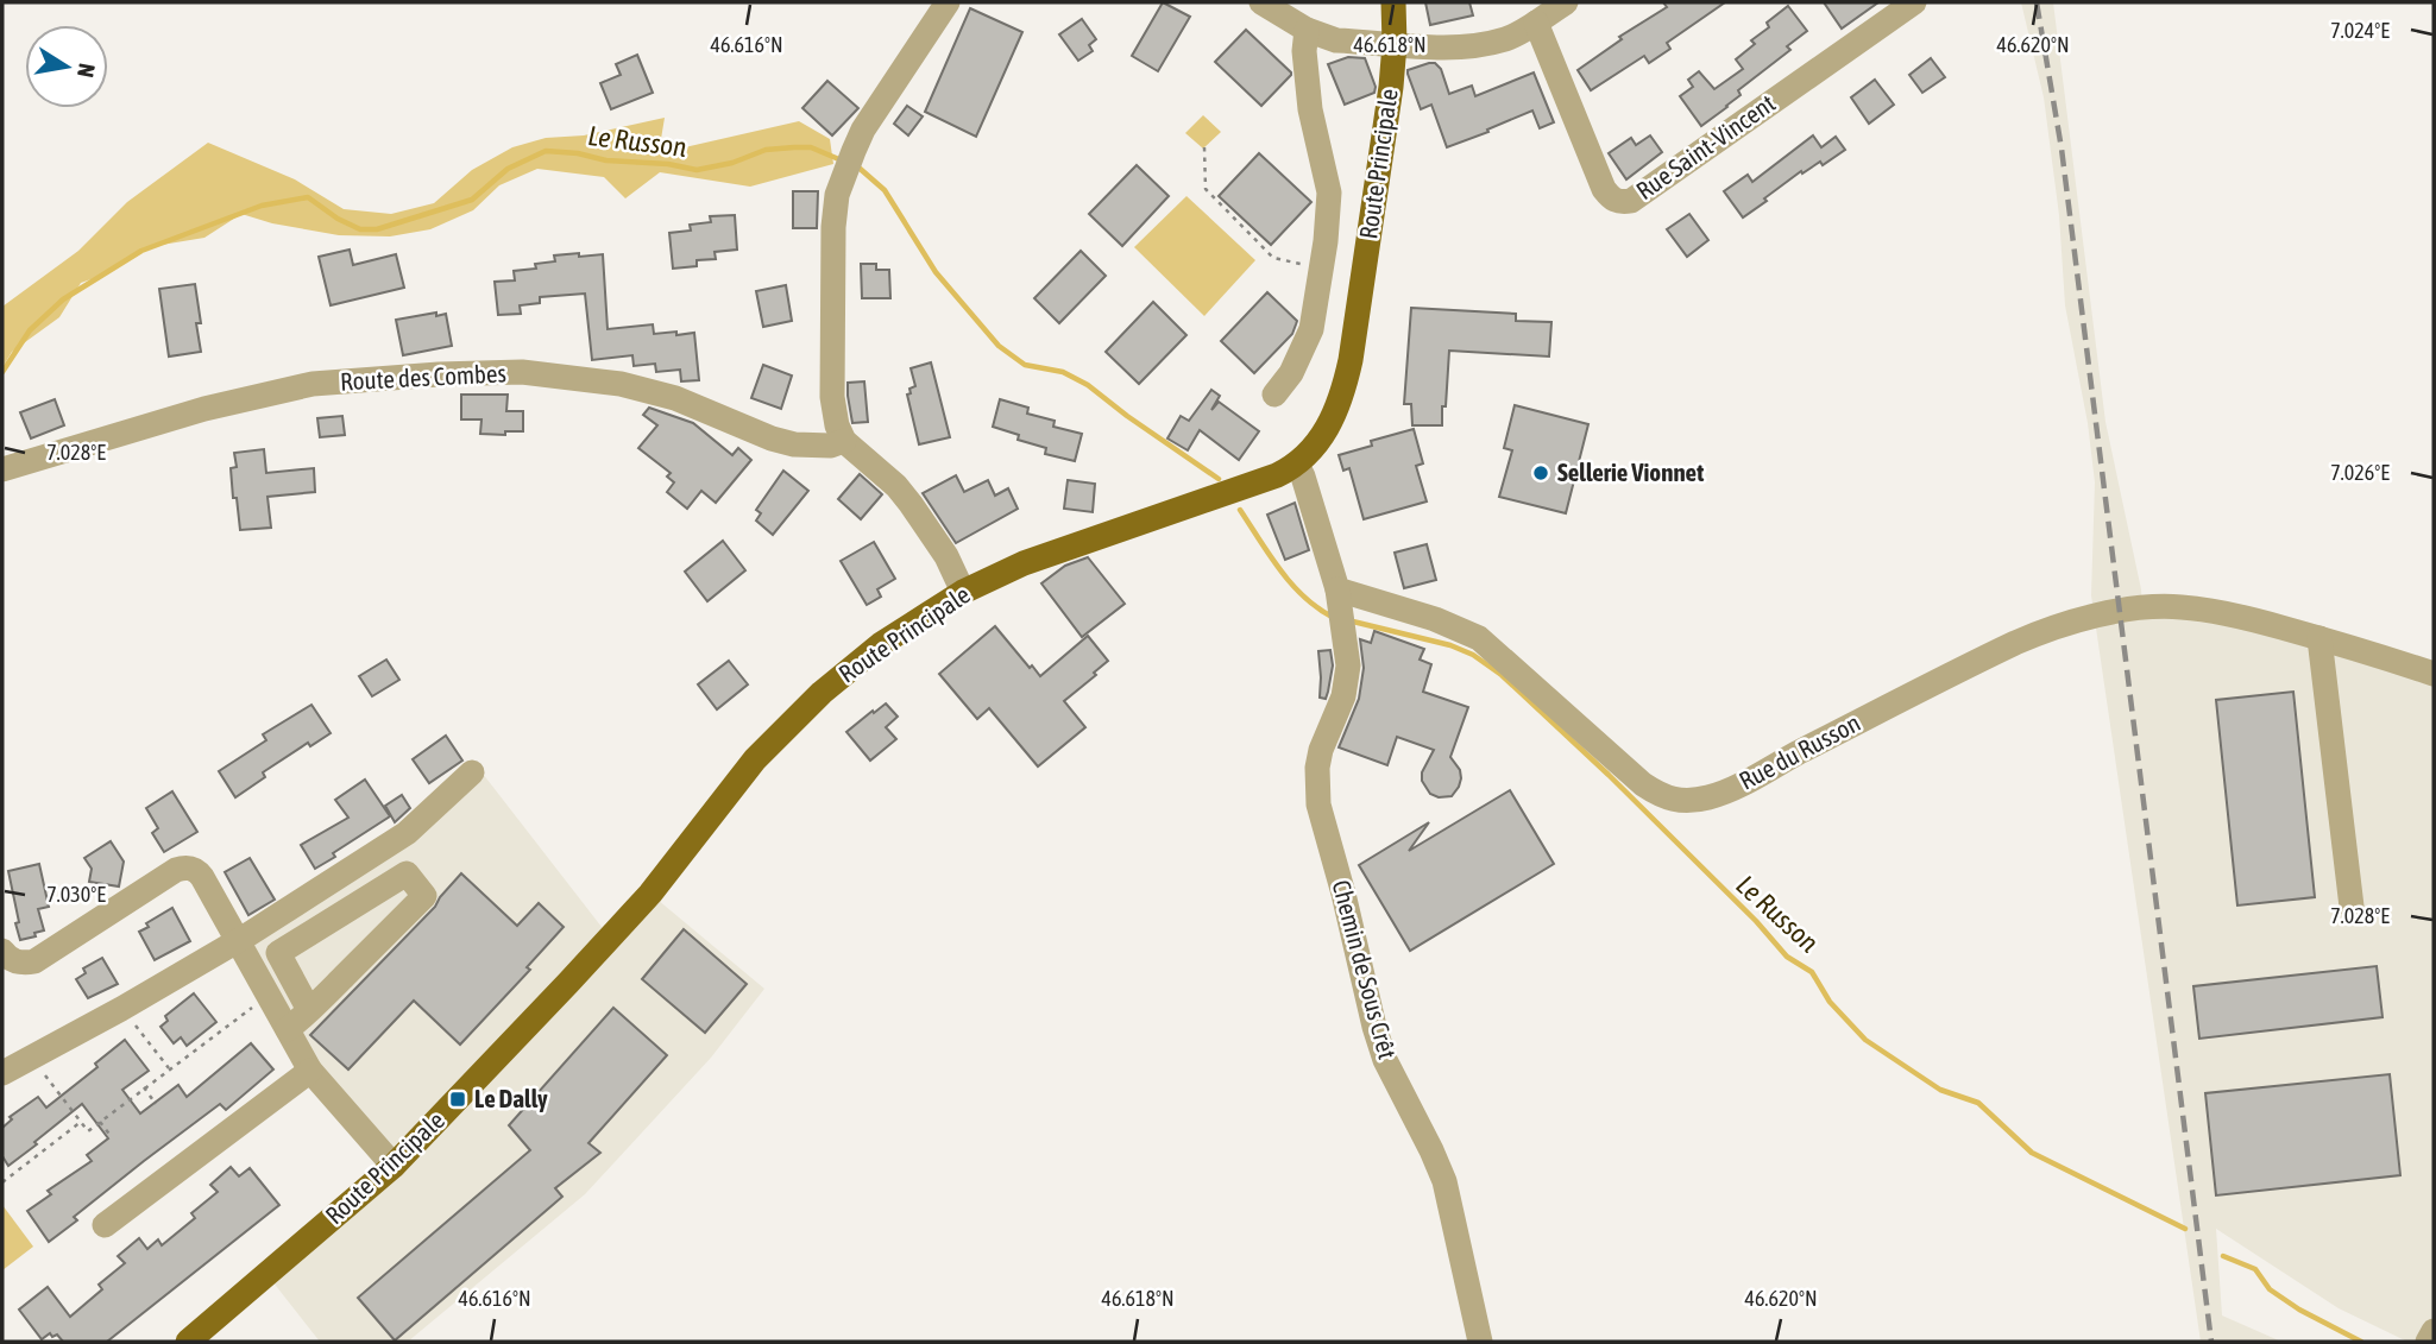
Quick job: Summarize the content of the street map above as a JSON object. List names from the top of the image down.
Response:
{
  "streets": {
    "main road": ["Route Principale"],
    "street": [
      "Rue Saint-Vincent",
      "Route des Combes",
      "Rue du Russon",
      "Chemin de Sous Crêt"
    ]
  },
  "crossings": [
    ["Rue du Russon", "Chemin de Sous Crêt"]
  ],
  "water": ["Le Russon"],
  "places": {
    "other": ["Sellerie Vionnet"],
    "transit": ["Le Dally"]
  },
  "north": "right",
  "coordinates": [
    "7.024°E",
    "46.616°N",
    "46.618°N",
    "46.620°N",
    "7.028°E",
    "7.026°E",
    "7.030°E"
  ]
}
